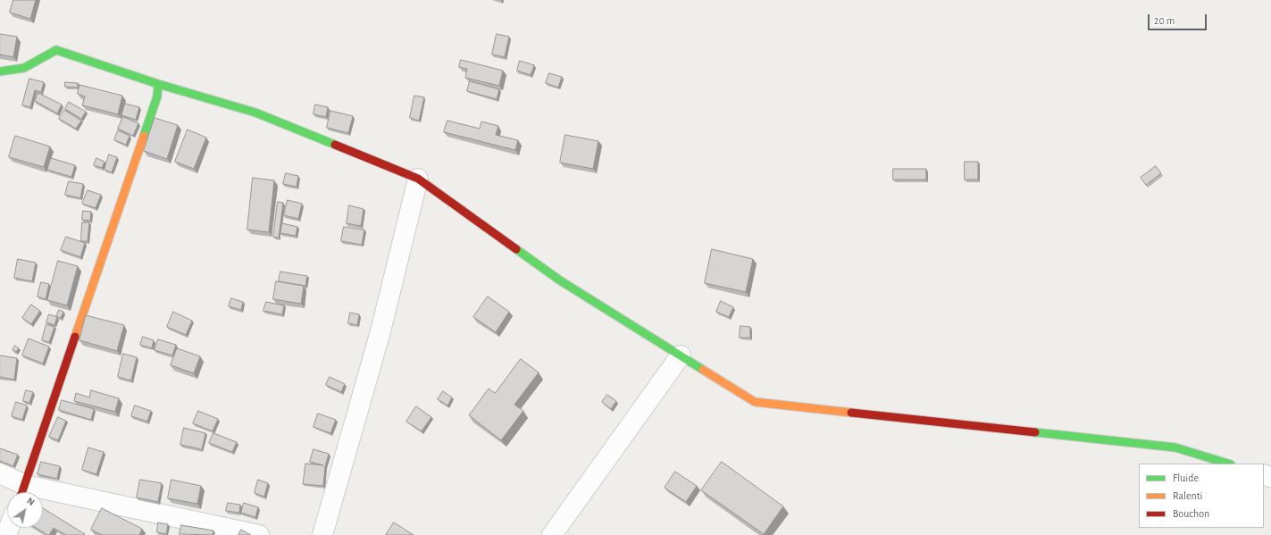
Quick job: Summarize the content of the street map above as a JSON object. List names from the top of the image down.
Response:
{
  "legend": ["Fluide", "Ralenti", "Bouchon"],
  "scale_bar": "20 m",
  "north": "top right"
}
